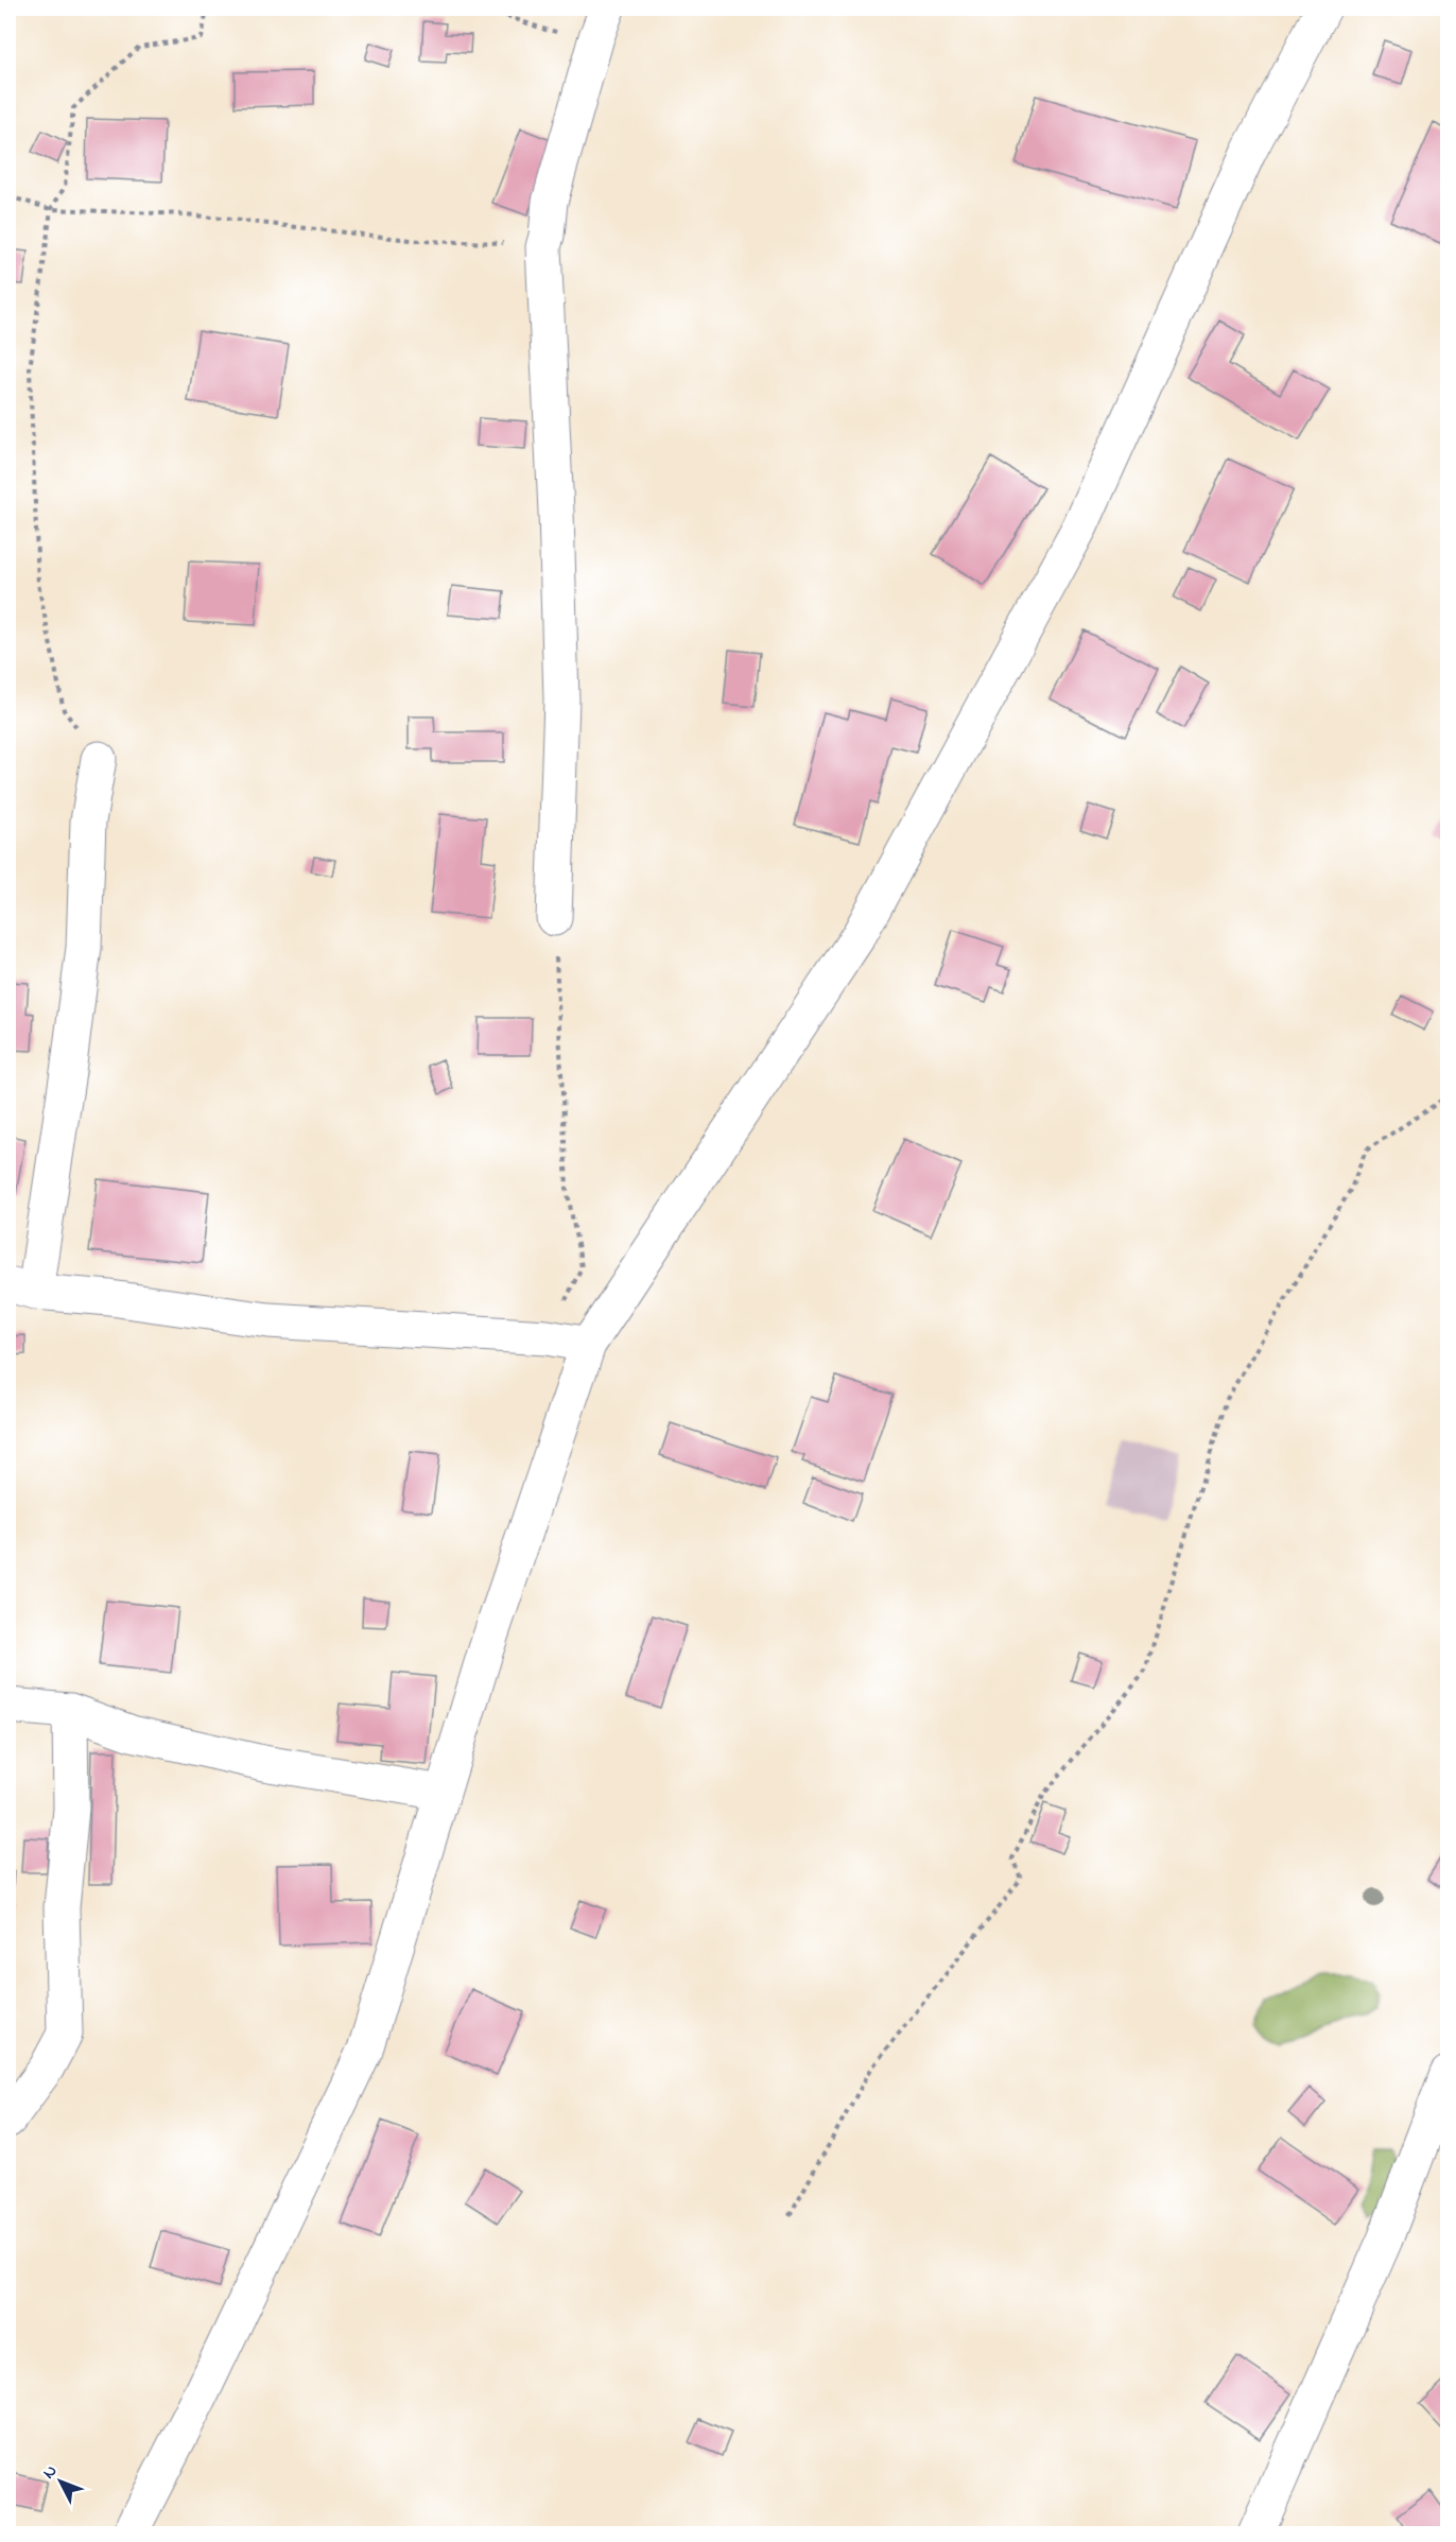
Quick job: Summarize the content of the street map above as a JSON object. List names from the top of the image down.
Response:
{
  "north": "top left"
}
